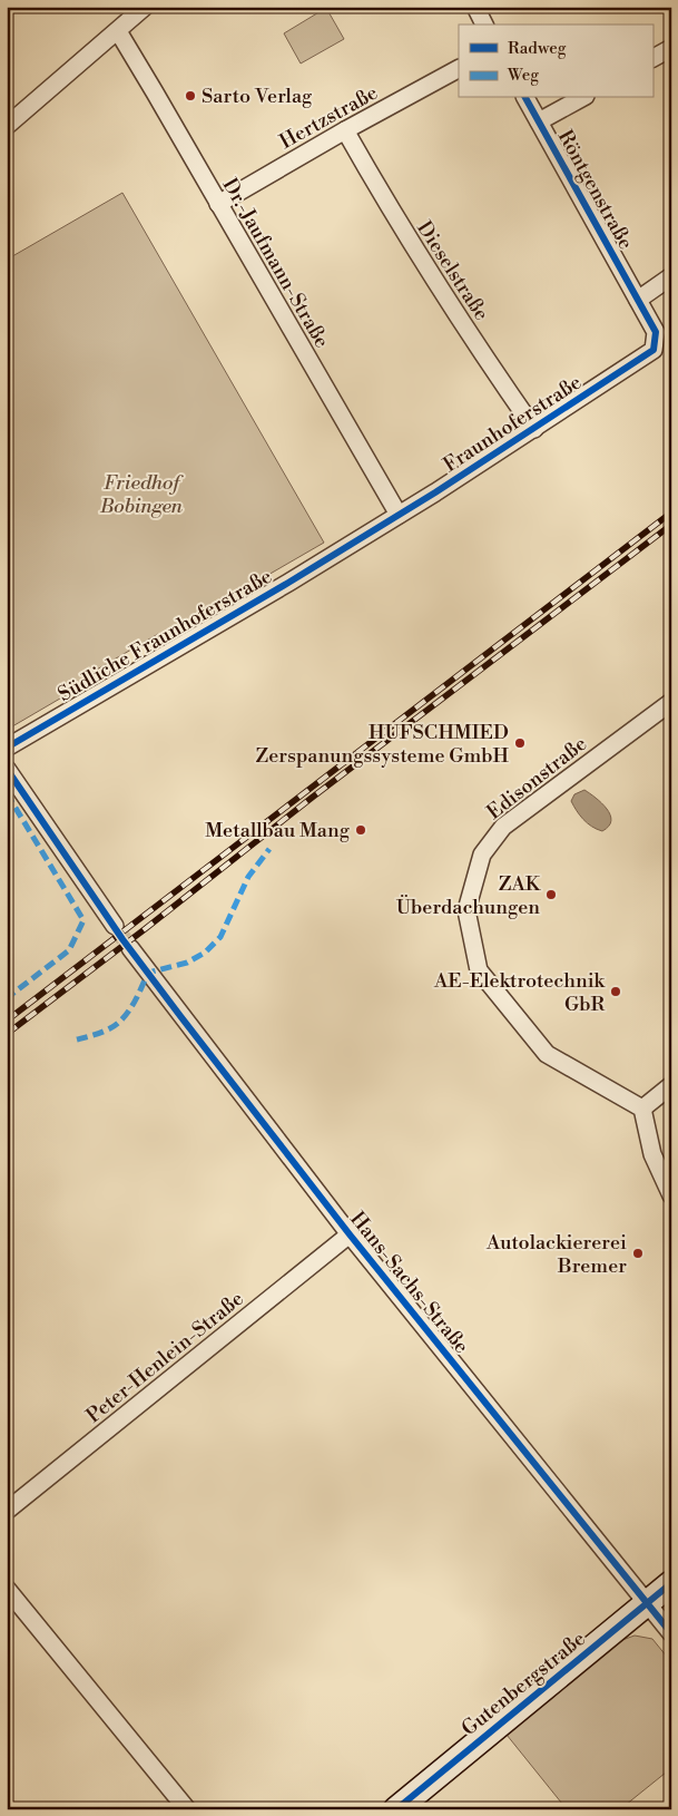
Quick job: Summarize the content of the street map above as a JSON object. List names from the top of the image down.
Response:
{
  "streets": {
    "street": [
      "Hertzstraße",
      "Röntgenstraße",
      "Dr.-Jaufmann-Straße",
      "Dieselstraße",
      "Fraunhoferstraße",
      "Südliche Fraunhoferstraße",
      "Edisonstraße",
      "Hans-Sachs-Straße",
      "Peter-Henlein-Straße",
      "Gutenbergstraße"
    ]
  },
  "crossings": [
    ["Hertzstraße", "Dr.-Jaufmann-Straße"],
    ["Hertzstraße", "Dieselstraße"],
    ["Röntgenstraße", "Fraunhoferstraße"],
    ["Dr.-Jaufmann-Straße", "Fraunhoferstraße"],
    ["Dieselstraße", "Fraunhoferstraße"],
    ["Fraunhoferstraße", "Südliche Fraunhoferstraße"],
    ["Hans-Sachs-Straße", "Peter-Henlein-Straße"],
    ["Hans-Sachs-Straße", "Gutenbergstraße"]
  ],
  "parks": ["Friedhof Bobingen"],
  "places": [
    "Sarto Verlag",
    "HUFSCHMIED Zerspanungssysteme GmbH",
    "Metallbau Mang",
    "ZAK Überdachungen",
    "AE-Elektrotechnik GbR",
    "Autolackiererei Bremer"
  ],
  "legend": ["Radweg", "Weg"]
}
